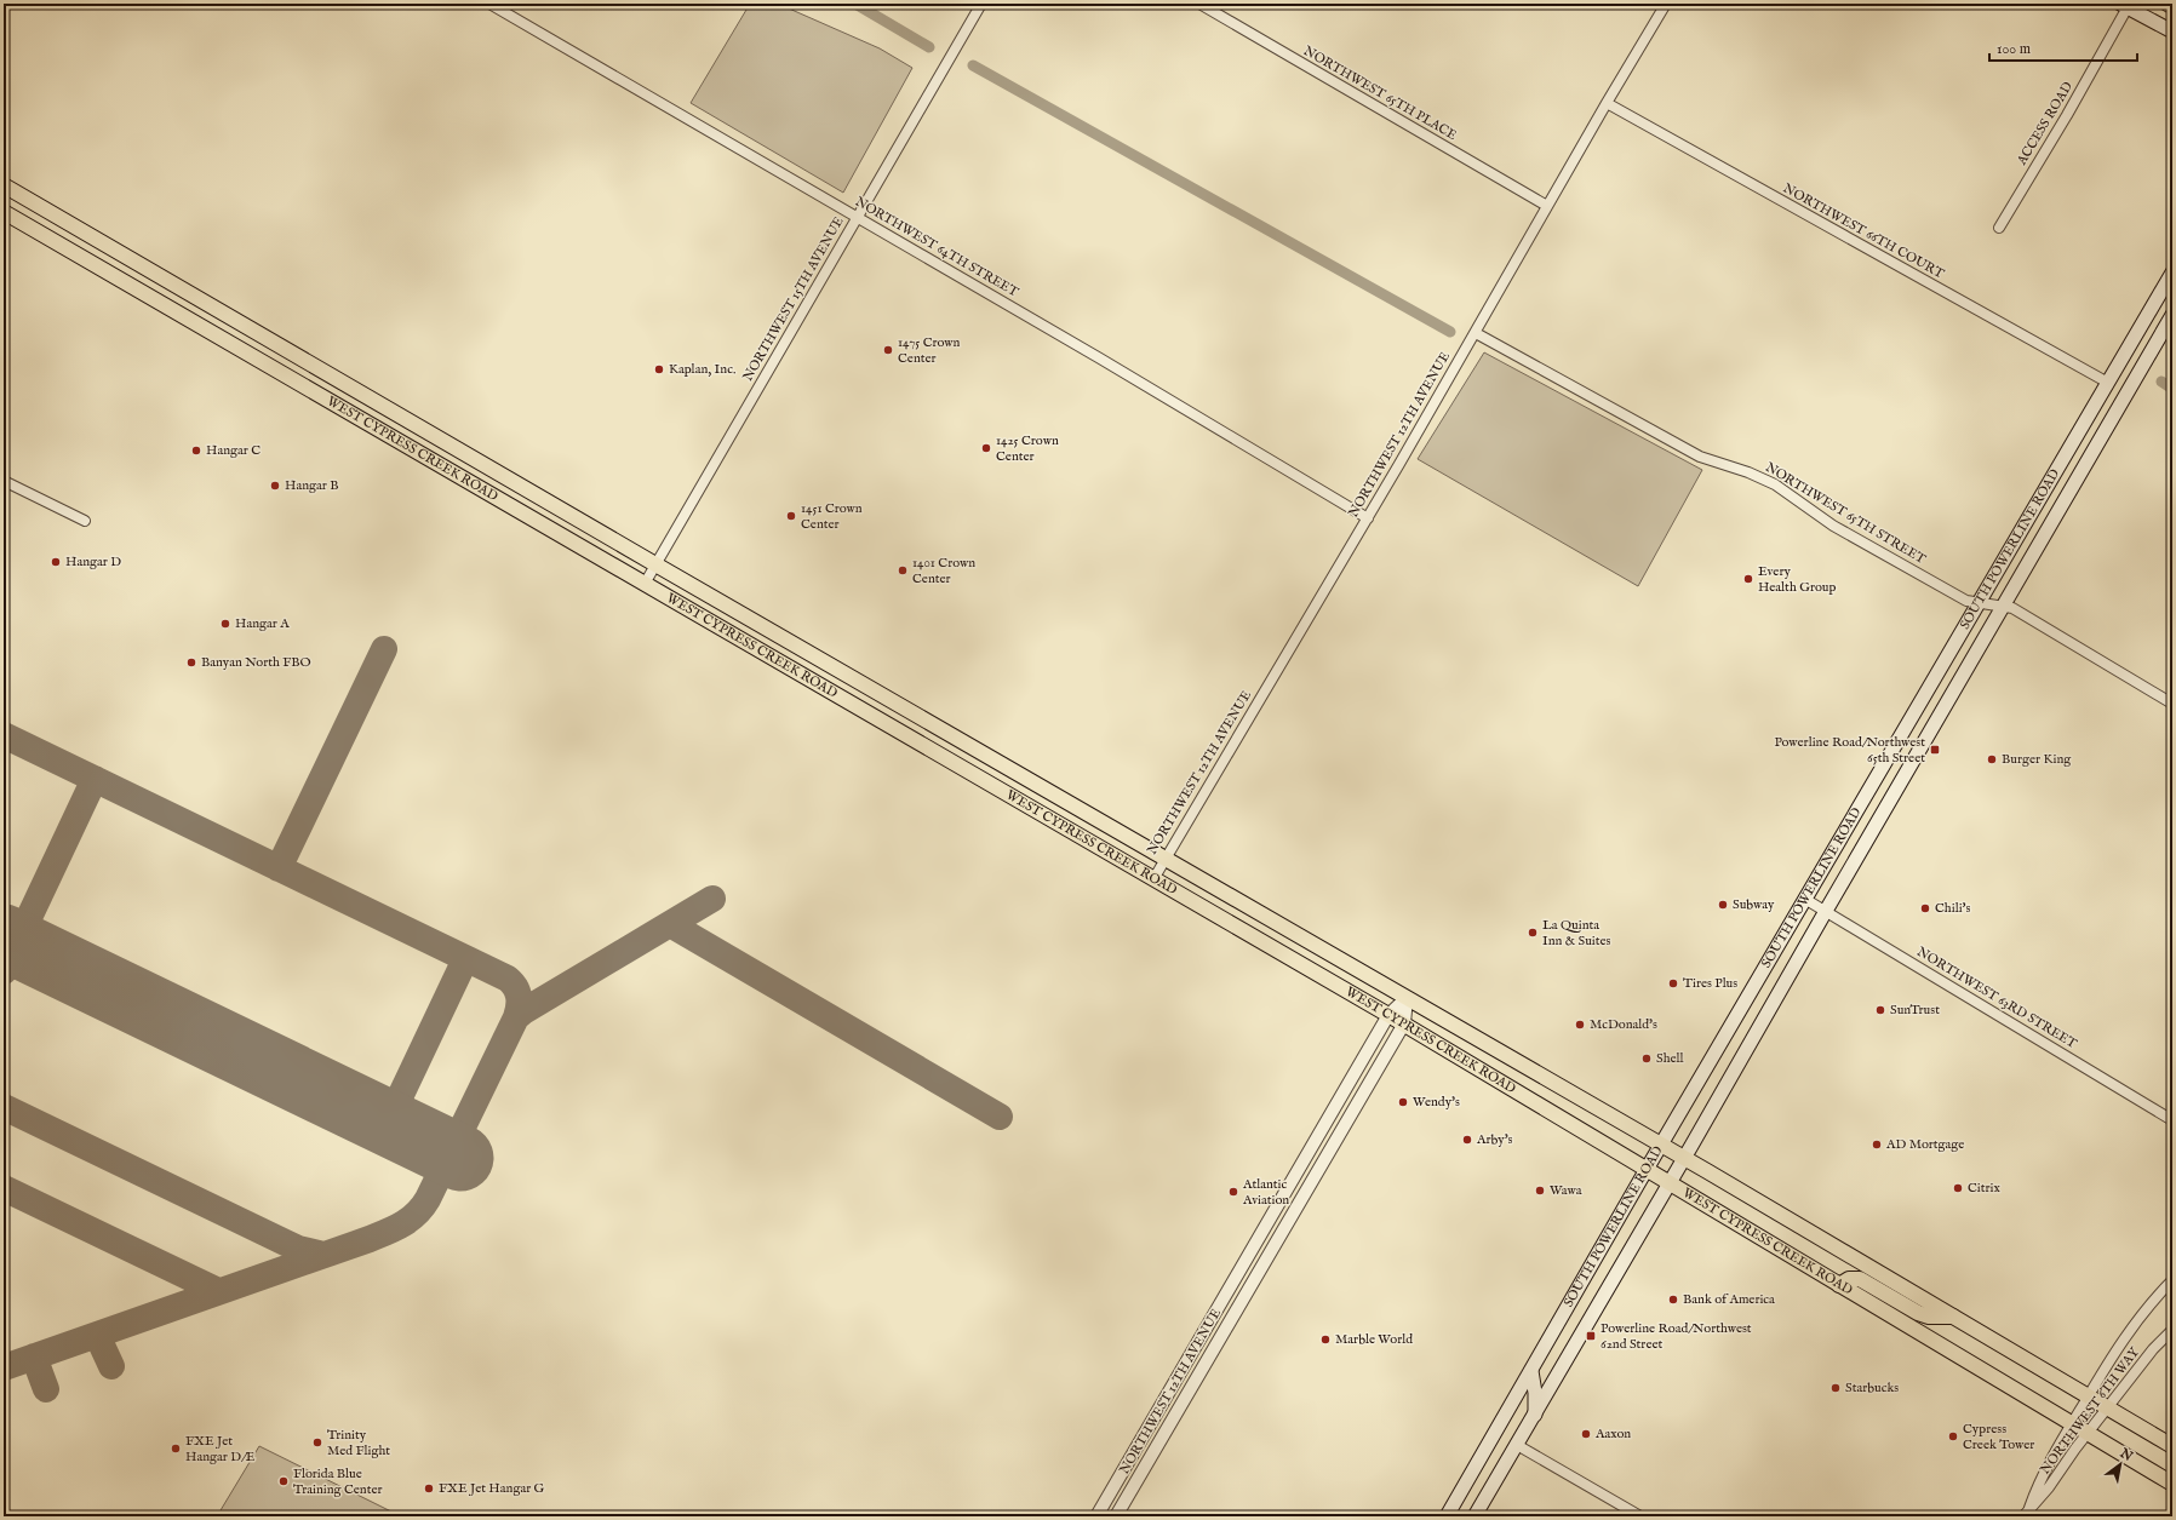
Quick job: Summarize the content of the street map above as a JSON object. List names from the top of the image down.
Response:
{
  "streets": {
    "main road": ["WEST CYPRESS CREEK ROAD", "SOUTH POWERLINE ROAD"],
    "street": [
      "NORTHWEST 65TH PLACE",
      "ACCESS ROAD",
      "NORTHWEST 66TH COURT",
      "NORTHWEST 64TH STREET",
      "NORTHWEST 15TH AVENUE",
      "NORTHWEST 12TH AVENUE",
      "NORTHWEST 65TH STREET",
      "NORTHWEST 63RD STREET",
      "NORTHWEST 6TH WAY"
    ]
  },
  "crossings": [
    ["NORTHWEST 65TH PLACE", "NORTHWEST 12TH AVENUE"],
    ["NORTHWEST 66TH COURT", "NORTHWEST 12TH AVENUE"],
    ["NORTHWEST 66TH COURT", "SOUTH POWERLINE ROAD"],
    ["NORTHWEST 64TH STREET", "NORTHWEST 15TH AVENUE"],
    ["NORTHWEST 64TH STREET", "NORTHWEST 12TH AVENUE"],
    ["NORTHWEST 15TH AVENUE", "WEST CYPRESS CREEK ROAD"],
    ["NORTHWEST 12TH AVENUE", "WEST CYPRESS CREEK ROAD"],
    ["NORTHWEST 12TH AVENUE", "NORTHWEST 65TH STREET"],
    ["WEST CYPRESS CREEK ROAD", "SOUTH POWERLINE ROAD"],
    ["WEST CYPRESS CREEK ROAD", "NORTHWEST 6TH WAY"],
    ["NORTHWEST 65TH STREET", "SOUTH POWERLINE ROAD"],
    ["SOUTH POWERLINE ROAD", "NORTHWEST 63RD STREET"]
  ],
  "places": {
    "other": [
      "1475 Crown Center",
      "Kaplan, Inc.",
      "1425 Crown Center",
      "Hangar C",
      "Hangar B",
      "1451 Crown Center",
      "Hangar D",
      "1401 Crown Center",
      "Every Health Group",
      "Hangar A",
      "Banyan North FBO",
      "Burger King",
      "Subway",
      "Chili's",
      "La Quinta Inn & Suites",
      "Tires Plus",
      "SunTrust",
      "McDonald's",
      "Shell",
      "Wendy's",
      "Arby's",
      "AD Mortgage",
      "Citrix",
      "Wawa",
      "Atlantic Aviation",
      "Bank of America",
      "Marble World",
      "Starbucks",
      "Aaxon",
      "Cypress Creek Tower",
      "Trinity Med Flight",
      "FXE Jet Hangar D/E",
      "Florida Blue Training Center",
      "FXE Jet Hangar G"
    ],
    "transit": ["Powerline Road/Northwest 65th Street", "Powerline Road/Northwest 62nd Street"]
  },
  "scale_bar": "100 m",
  "north": "top right"
}
